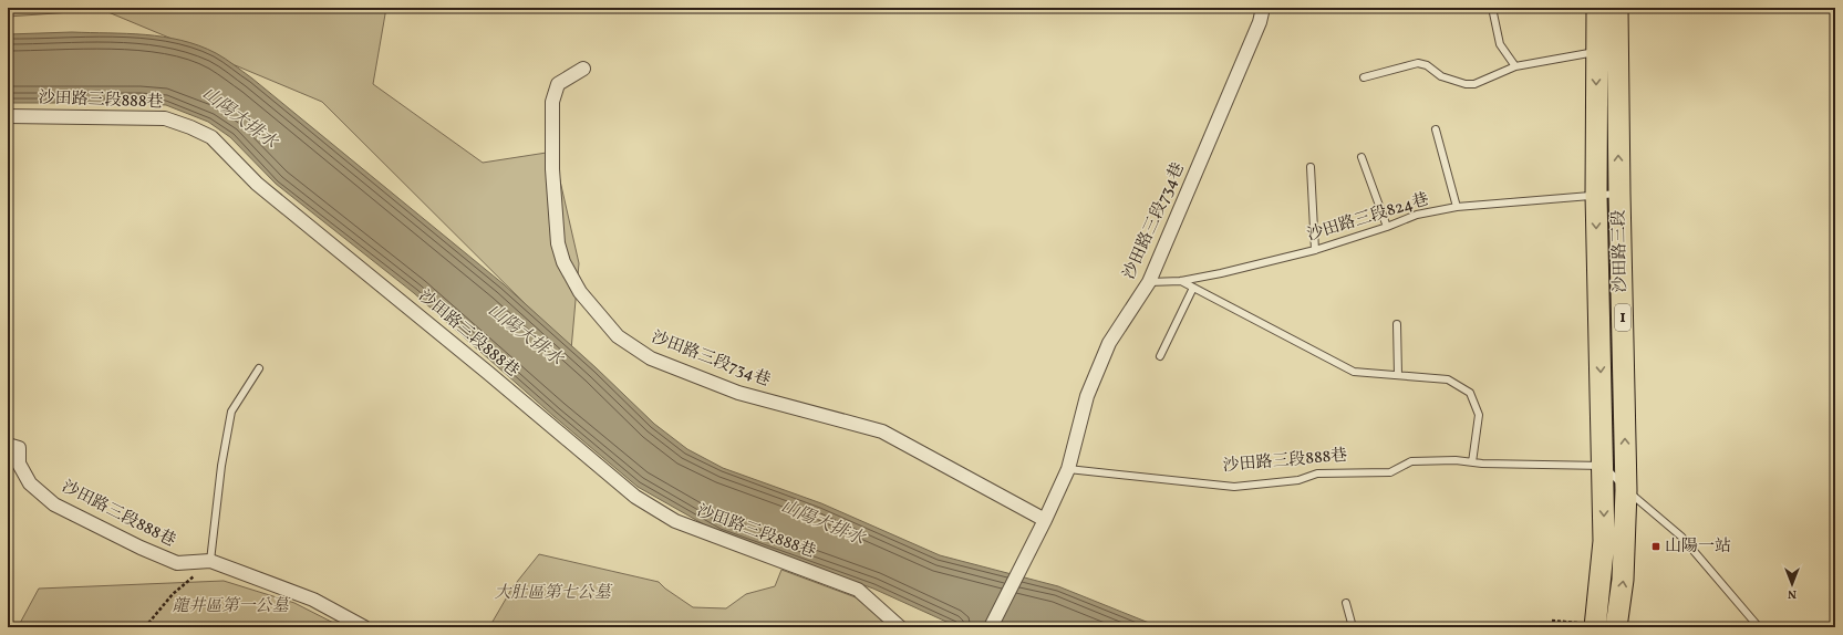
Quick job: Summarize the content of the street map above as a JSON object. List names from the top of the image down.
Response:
{
  "streets": {
    "main road": ["沙田路三段", "1"],
    "street": ["沙田路三段888巷", "沙田路三段734巷"],
    "lane": ["沙田路三段824巷"]
  },
  "crossings": [
    ["沙田路三段888巷", "沙田路三段734巷"],
    ["沙田路三段888巷", "沙田路三段"],
    ["沙田路三段824巷", "沙田路三段734巷"],
    ["沙田路三段824巷", "沙田路三段"]
  ],
  "water": ["山陽大排水"],
  "parks": ["大肚區第七公墓", "龍井區第一公墓"],
  "places": {
    "transit": ["山陽一站"]
  },
  "north": "bottom"
}
